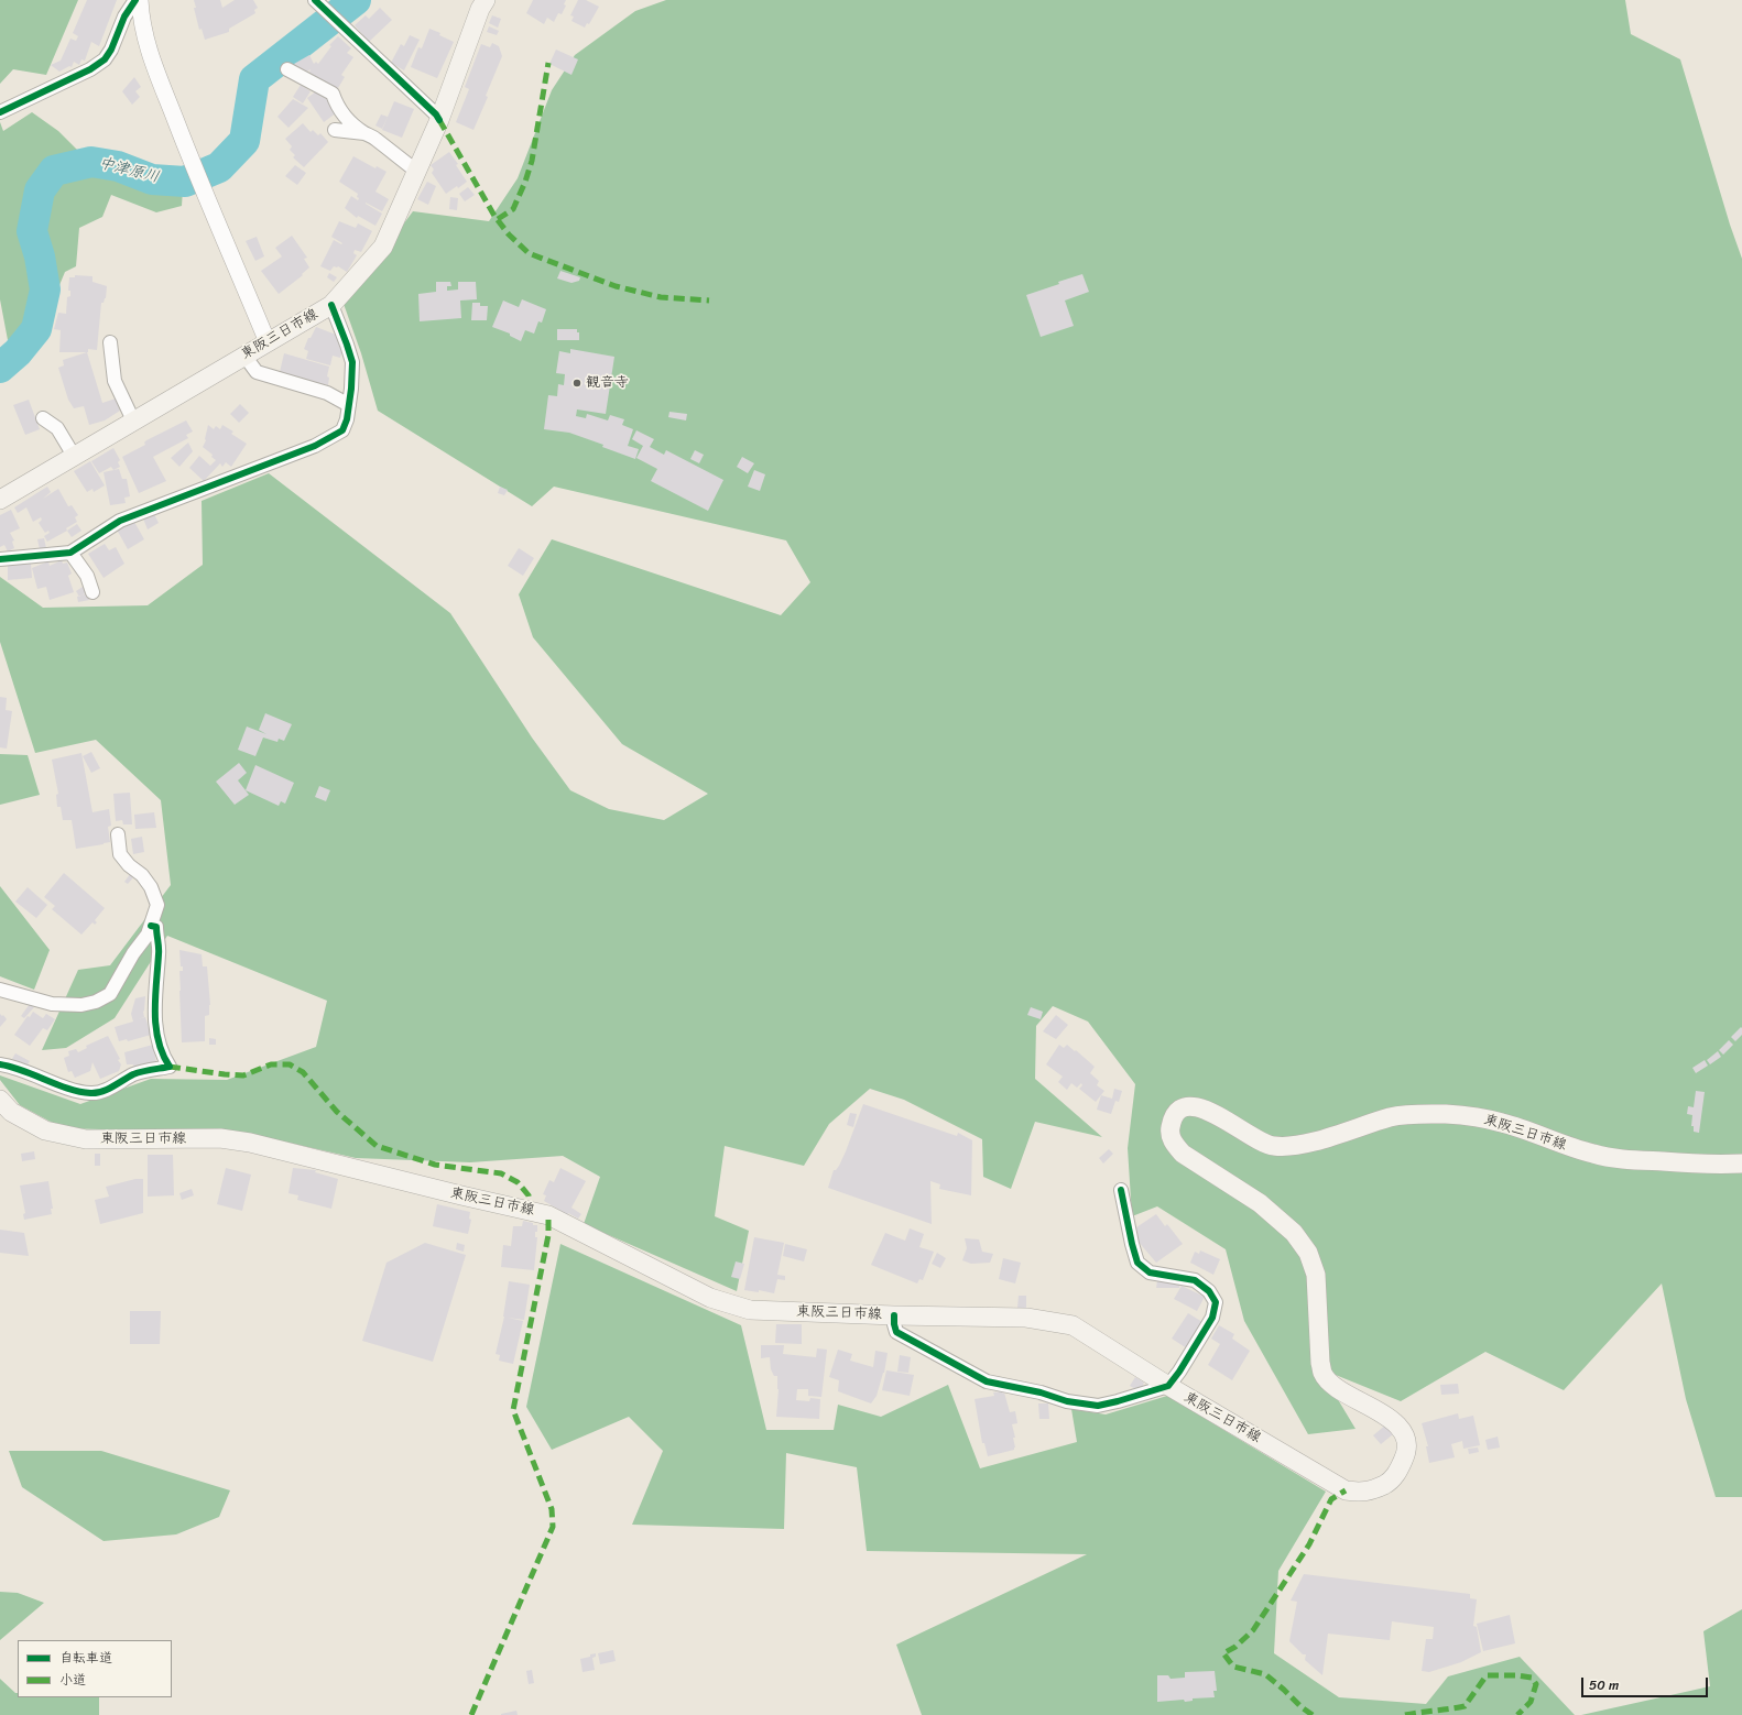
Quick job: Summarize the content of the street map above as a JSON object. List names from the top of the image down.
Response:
{
  "streets": {
    "main road": ["東阪三日市線"]
  },
  "water": ["中津原川"],
  "places": ["観音寺"],
  "legend": ["自転車道", "小道"],
  "scale_bar": "50 m"
}
